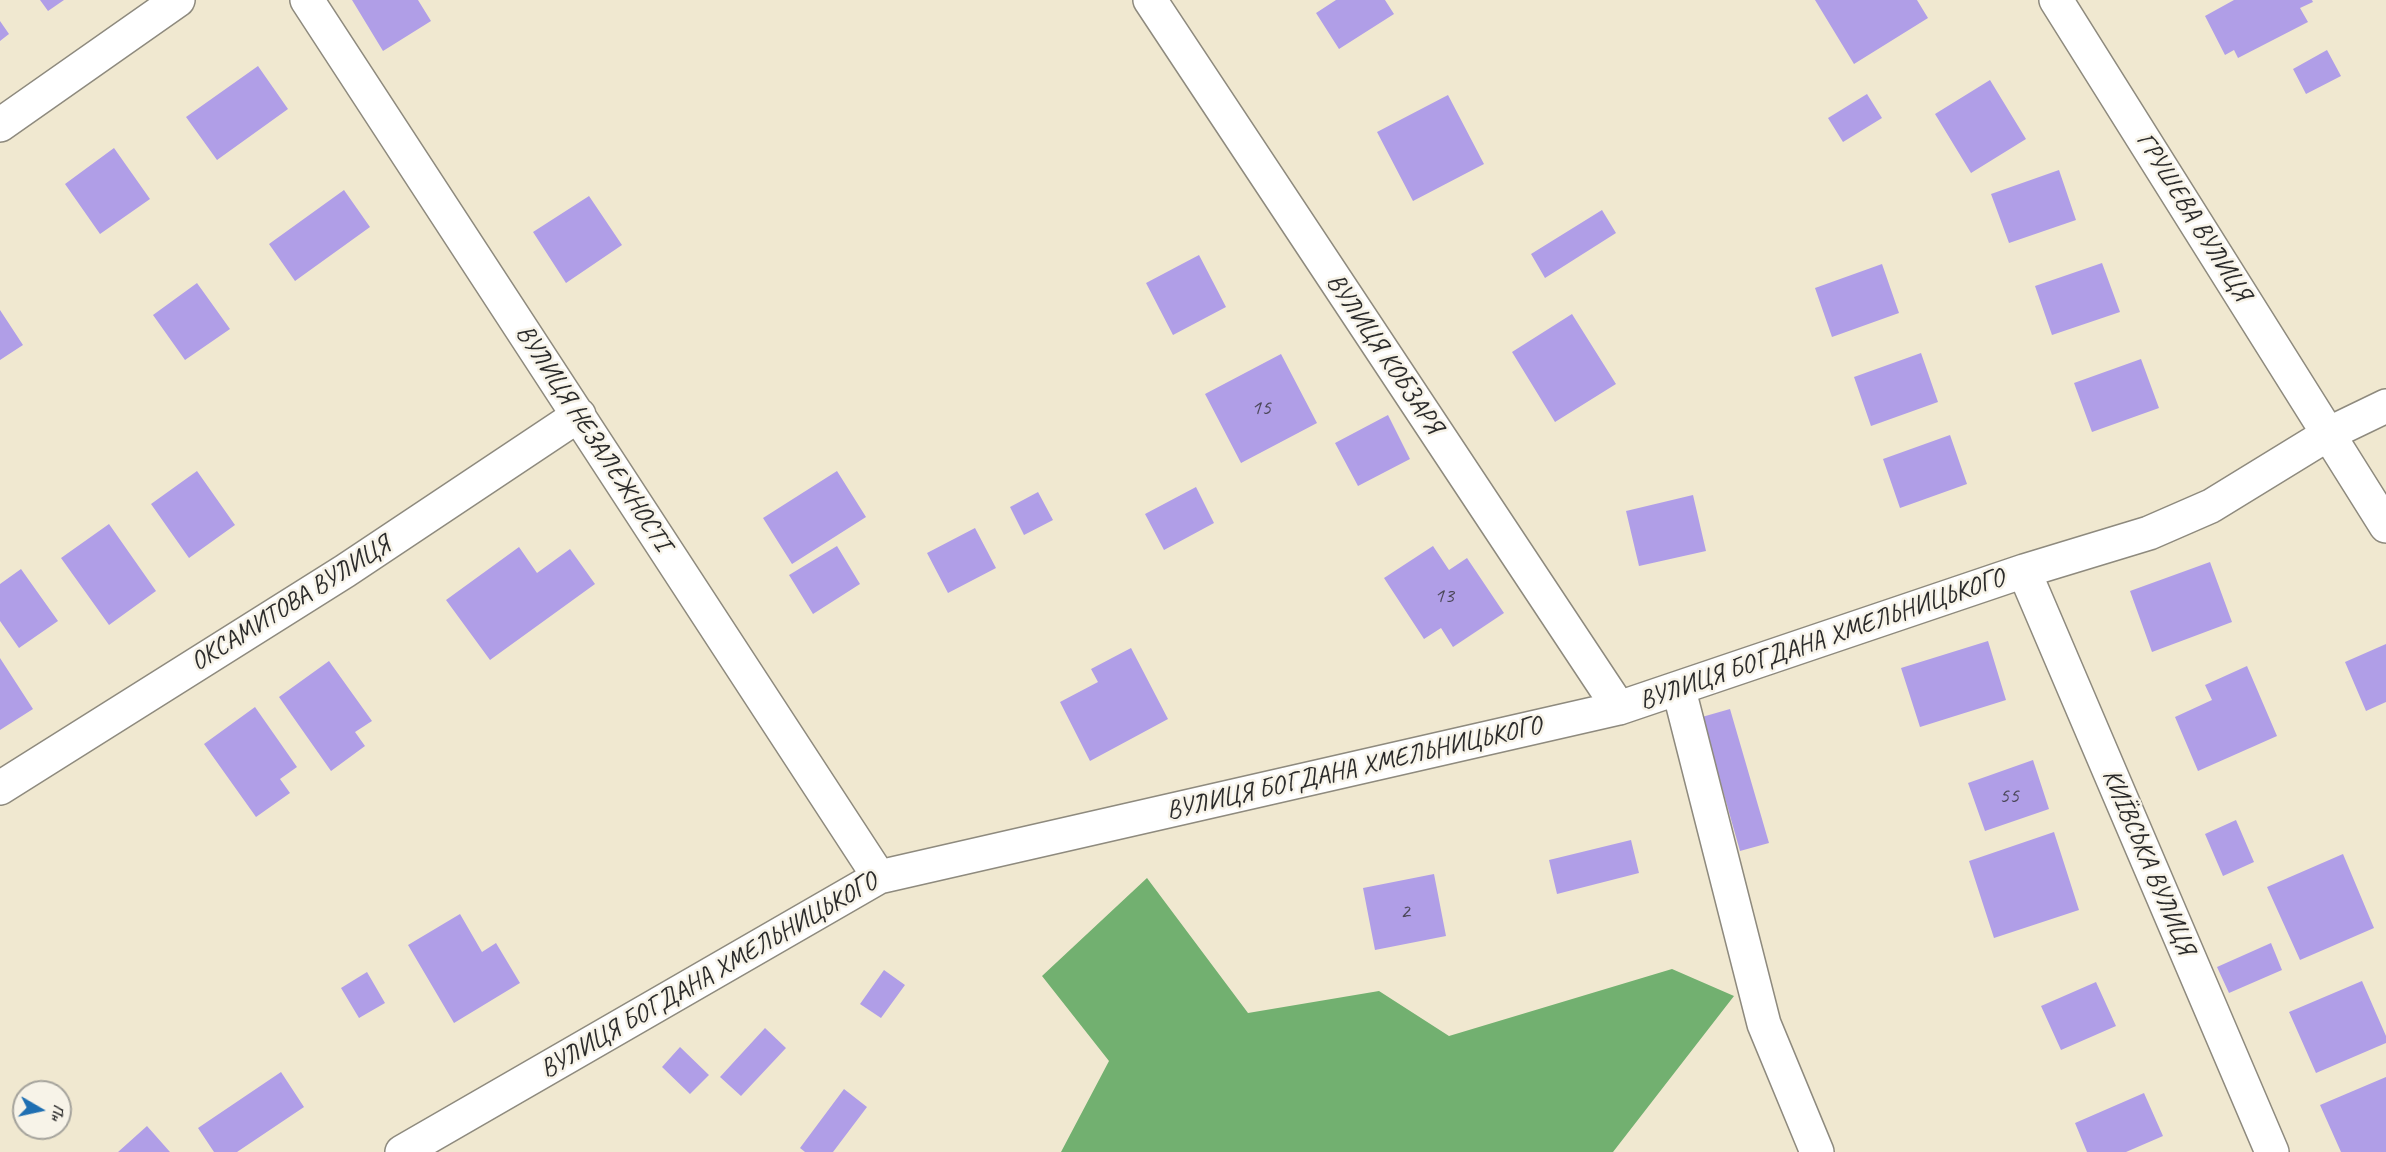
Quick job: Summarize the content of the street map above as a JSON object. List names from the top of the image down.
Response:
{
  "streets": {
    "street": [
      "ГРУШЕВА ВУЛИЦЯ",
      "ВУЛИЦЯ КОБЗАРЯ",
      "ВУЛИЦЯ НЕЗАЛЕЖНОСТІ",
      "ОКСАМИТОВА ВУЛИЦЯ",
      "ВУЛИЦЯ БОГДАНА ХМЕЛЬНИЦЬКОГО",
      "КИЇВСЬКА ВУЛИЦЯ"
    ]
  },
  "crossings": [
    ["ГРУШЕВА ВУЛИЦЯ", "ВУЛИЦЯ БОГДАНА ХМЕЛЬНИЦЬКОГО"],
    ["ВУЛИЦЯ КОБЗАРЯ", "ВУЛИЦЯ БОГДАНА ХМЕЛЬНИЦЬКОГО"],
    ["ВУЛИЦЯ НЕЗАЛЕЖНОСТІ", "ОКСАМИТОВА ВУЛИЦЯ"],
    ["ВУЛИЦЯ НЕЗАЛЕЖНОСТІ", "ВУЛИЦЯ БОГДАНА ХМЕЛЬНИЦЬКОГО"],
    ["ВУЛИЦЯ БОГДАНА ХМЕЛЬНИЦЬКОГО", "КИЇВСЬКА ВУЛИЦЯ"]
  ],
  "house_numbers": [
    "15",
    "13",
    "55",
    "2"
  ],
  "north": "right"
}
